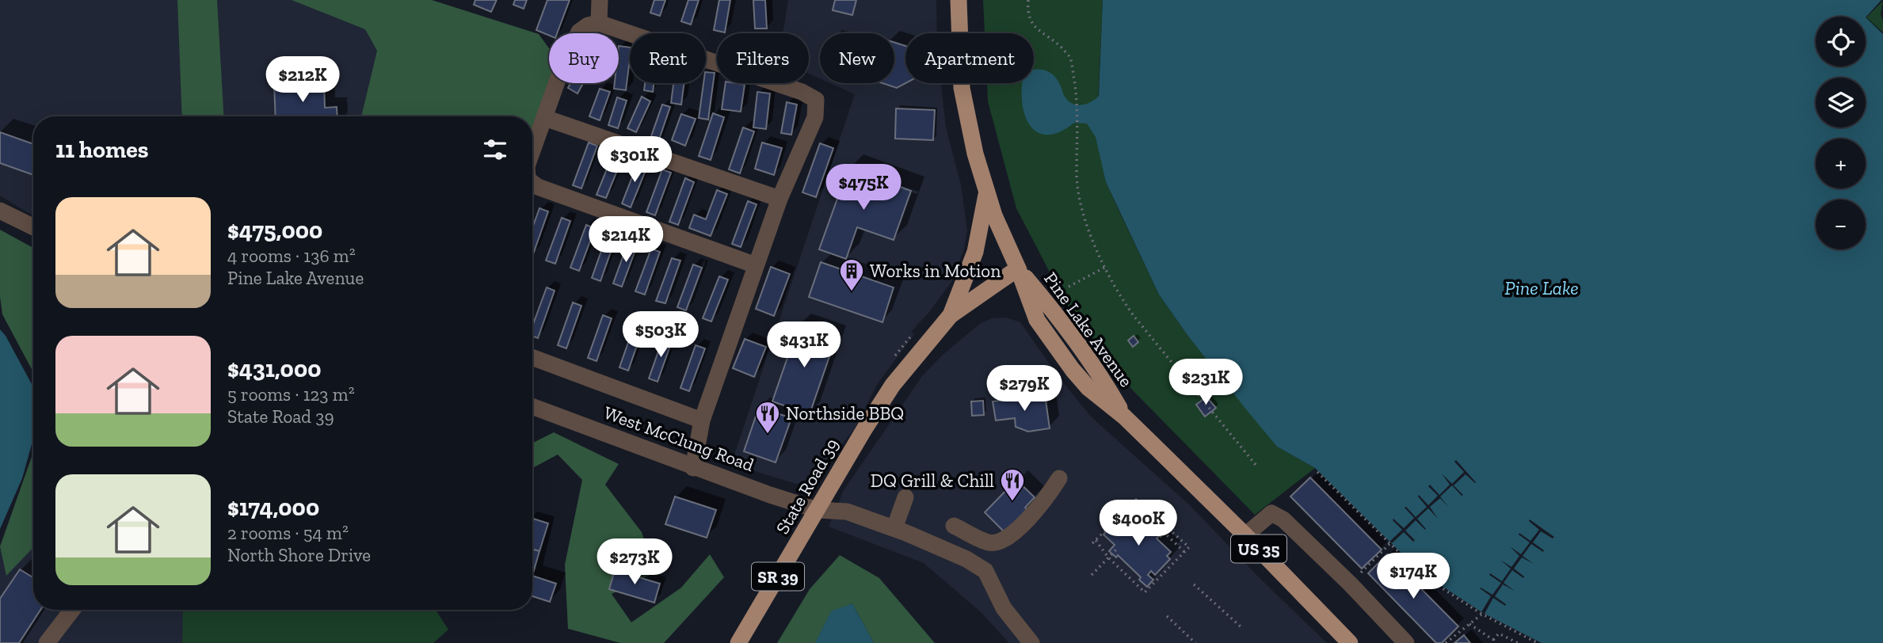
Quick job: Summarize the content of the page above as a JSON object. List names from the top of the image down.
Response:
{
  "streets": {
    "main road": [
      "Pine Lake Avenue",
      "State Road 39",
      "US 35",
      "SR 39"
    ],
    "street": ["West McClung Road"]
  },
  "crossings": [
    ["Pine Lake Avenue", "State Road 39"],
    ["West McClung Road", "State Road 39"]
  ],
  "water": ["Pine Lake"],
  "places": {
    "building": ["Works in Motion"],
    "restaurant": ["Northside BBQ", "DQ Grill & Chill"]
  },
  "page": {
    "map_buttons": ["+", "−"],
    "chip": [
      "Buy",
      "Rent",
      "Filters",
      "New",
      "Apartment"
    ],
    "price": [
      "$212K",
      "$301K",
      "$475K",
      "$214K",
      "$503K",
      "$431K",
      "$231K",
      "$279K",
      "$400K",
      "$273K",
      "$174K"
    ],
    "heading": "11 homes",
    "list": [
      {
        "name": "$475,000",
        "note": "4 rooms · 136 m² · Pine Lake Avenue"
      },
      {
        "name": "$431,000",
        "note": "5 rooms · 123 m² · State Road 39"
      },
      {
        "name": "$174,000",
        "note": "2 rooms · 54 m² · North Shore Drive"
      }
    ]
  }
}
